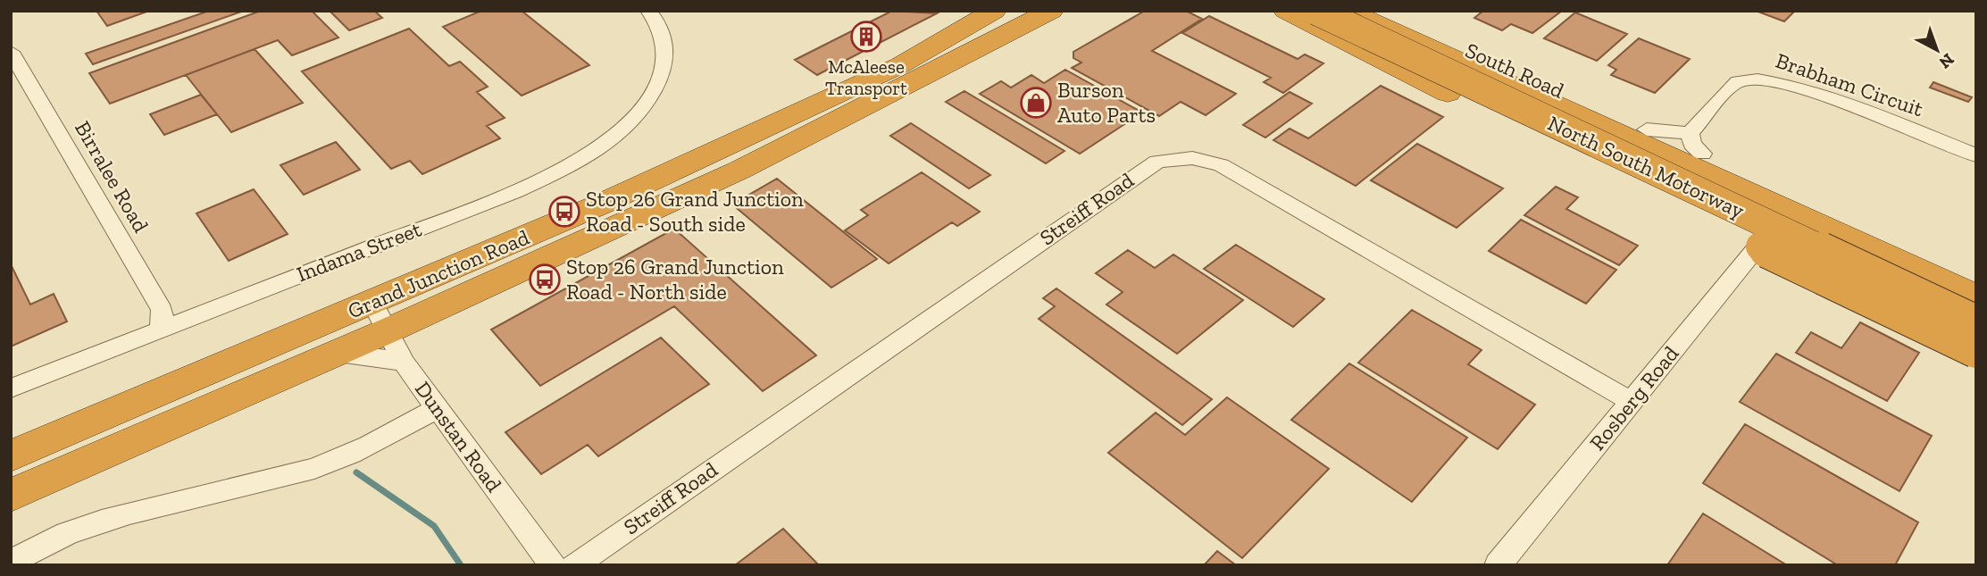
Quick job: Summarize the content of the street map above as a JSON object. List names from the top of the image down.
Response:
{
  "streets": {
    "highway": ["South Road", "North South Motorway", "Grand Junction Road"],
    "street": [
      "Brabham Circuit",
      "Birralee Road",
      "Streiff Road",
      "Indama Street",
      "Rosberg Road",
      "Dunstan Road"
    ]
  },
  "crossings": [
    ["South Road", "Brabham Circuit"],
    ["Birralee Road", "Indama Street"],
    ["Streiff Road", "Rosberg Road"],
    ["Grand Junction Road", "Dunstan Road"]
  ],
  "places": {
    "building": ["McAleese Transport"],
    "shop": ["Burson Auto Parts"],
    "bus stop": ["Stop 26 Grand Junction Road - South side", "Stop 26 Grand Junction Road - North side"]
  },
  "north": "bottom right"
}
